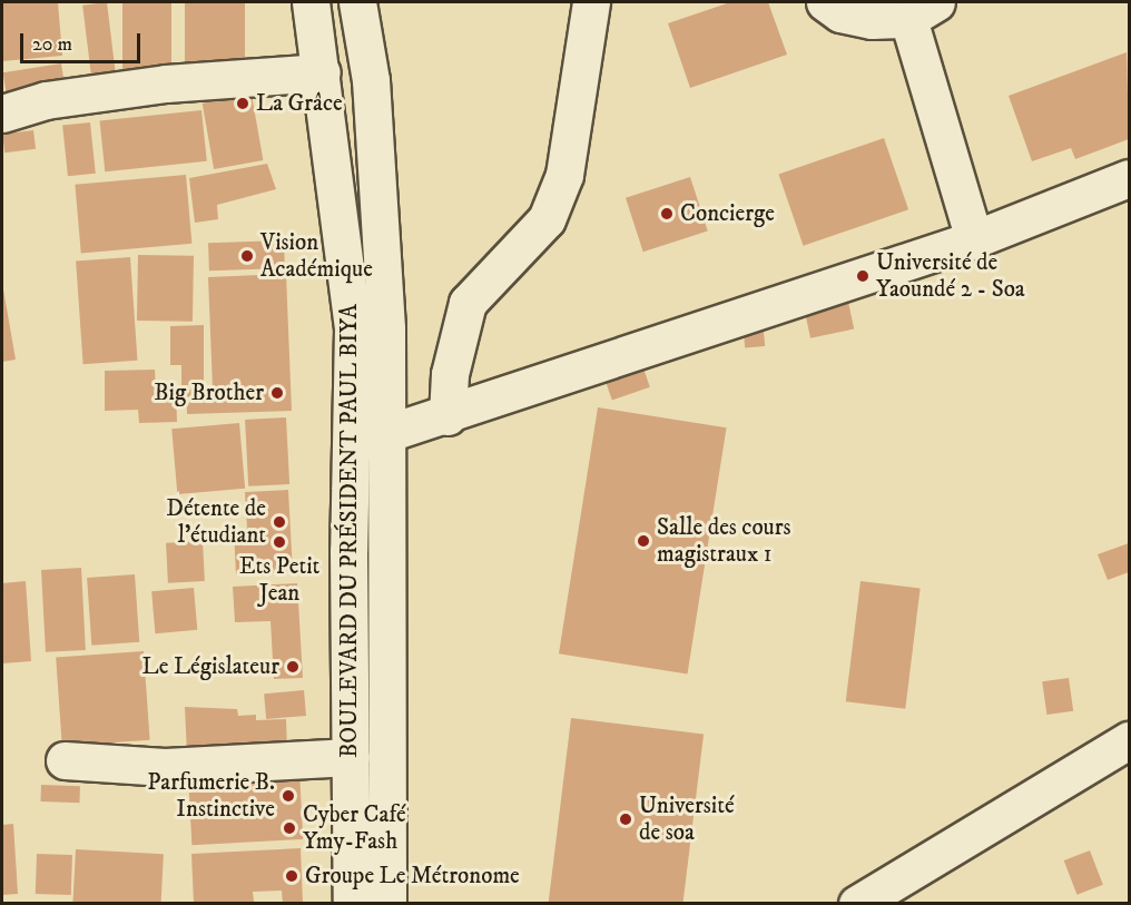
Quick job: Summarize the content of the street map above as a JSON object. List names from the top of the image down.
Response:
{
  "streets": {
    "street": ["BOULEVARD DU PRÉSIDENT PAUL BIYA"]
  },
  "places": [
    "La Grâce",
    "Concierge",
    "Vision Académique",
    "Université de Yaoundé 2 - Soa",
    "Big Brother",
    "Détente de l'étudiant",
    "Salle des cours magistraux 1",
    "Ets Petit Jean",
    "Le Législateur",
    "Parfumerie B. Instinctive",
    "Université de soa",
    "Cyber Café Ymy-Fash",
    "Groupe Le Métronome"
  ],
  "scale_bar": "20 m"
}
